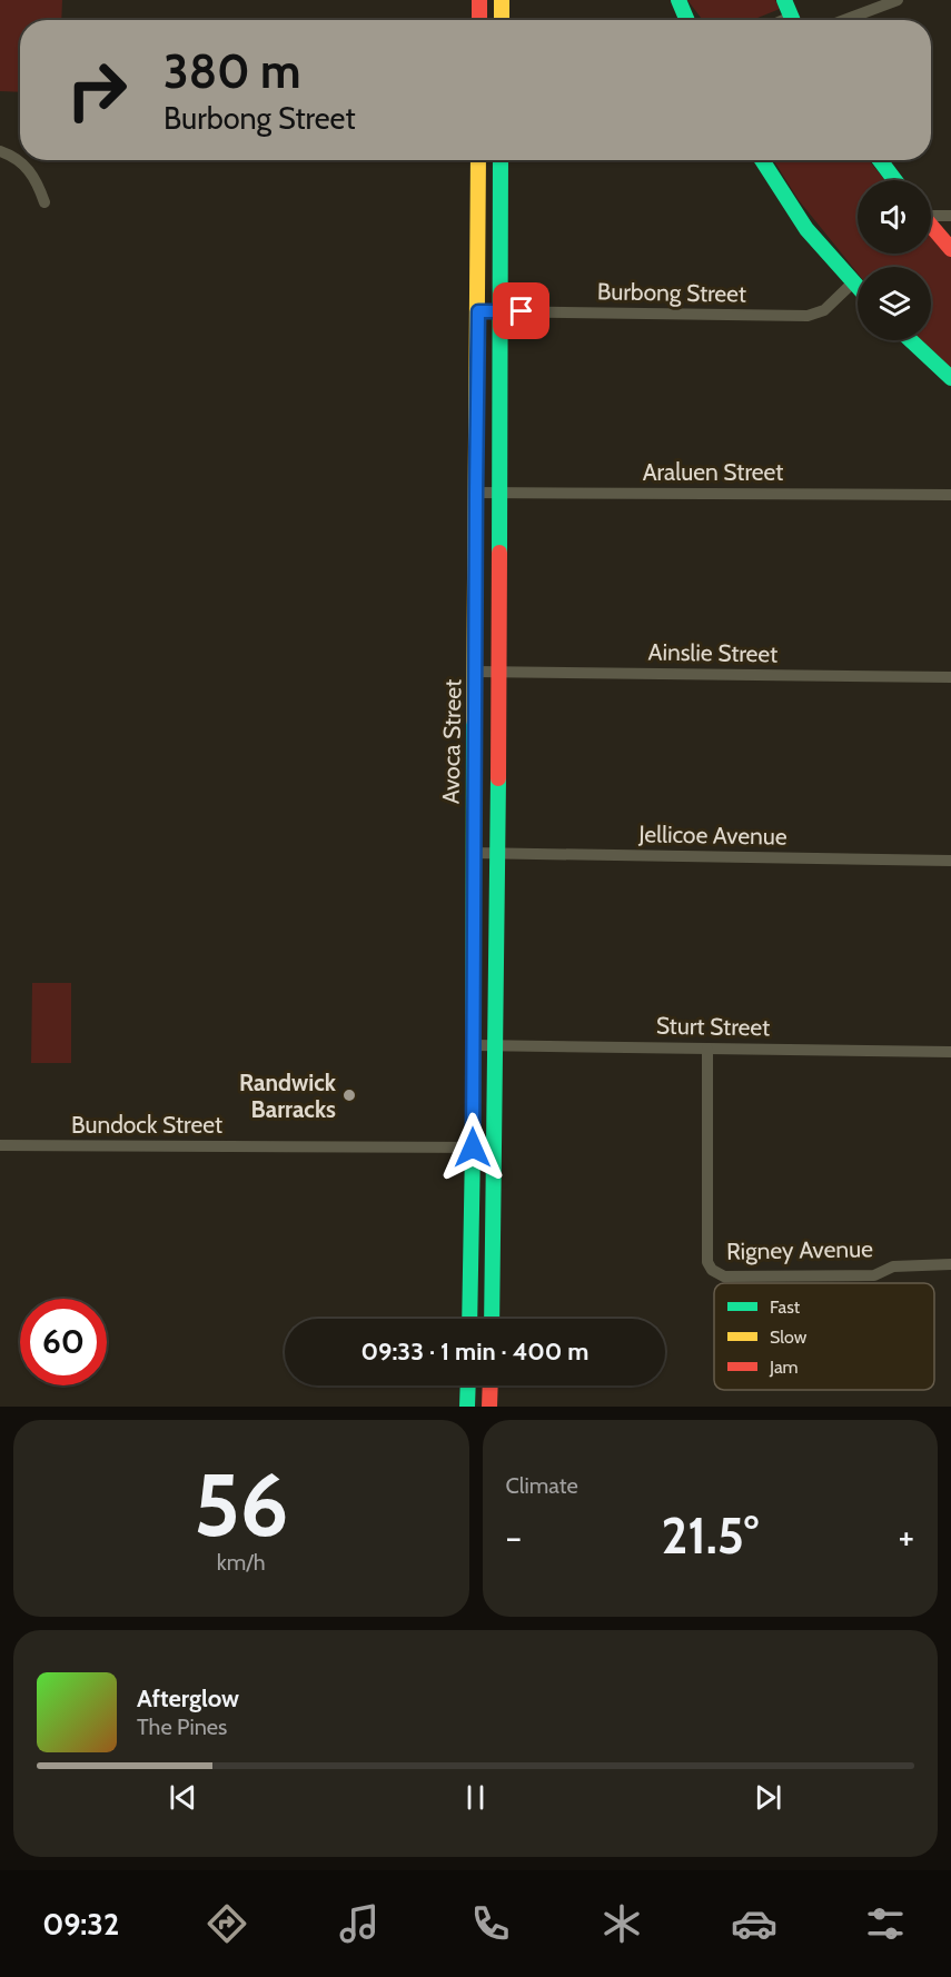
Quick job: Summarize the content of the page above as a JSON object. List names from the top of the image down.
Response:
{
  "streets": {
    "main road": ["Avoca Street"],
    "street": [
      "Burbong Street",
      "Araluen Street",
      "Ainslie Street",
      "Jellicoe Avenue",
      "Sturt Street",
      "Bundock Street",
      "Rigney Avenue"
    ]
  },
  "crossings": [
    ["Burbong Street", "Avoca Street"],
    ["Araluen Street", "Avoca Street"],
    ["Ainslie Street", "Avoca Street"],
    ["Avoca Street", "Jellicoe Avenue"],
    ["Avoca Street", "Sturt Street"],
    ["Avoca Street", "Bundock Street"],
    ["Sturt Street", "Rigney Avenue"]
  ],
  "places": ["Randwick Barracks"],
  "legend": ["Fast", "Slow", "Jam"],
  "page": {
    "turn": ["380 m", "Burbong Street"],
    "limit": "60",
    "trip": "09:33 · 1 min · 400 m",
    "tile": [
      ["56", "km/h"],
      "Climate"
    ],
    "heat": ["−", "21.5°", "+"],
    "song": ["Afterglow", "The Pines"],
    "tabs": "09:32"
  }
}
